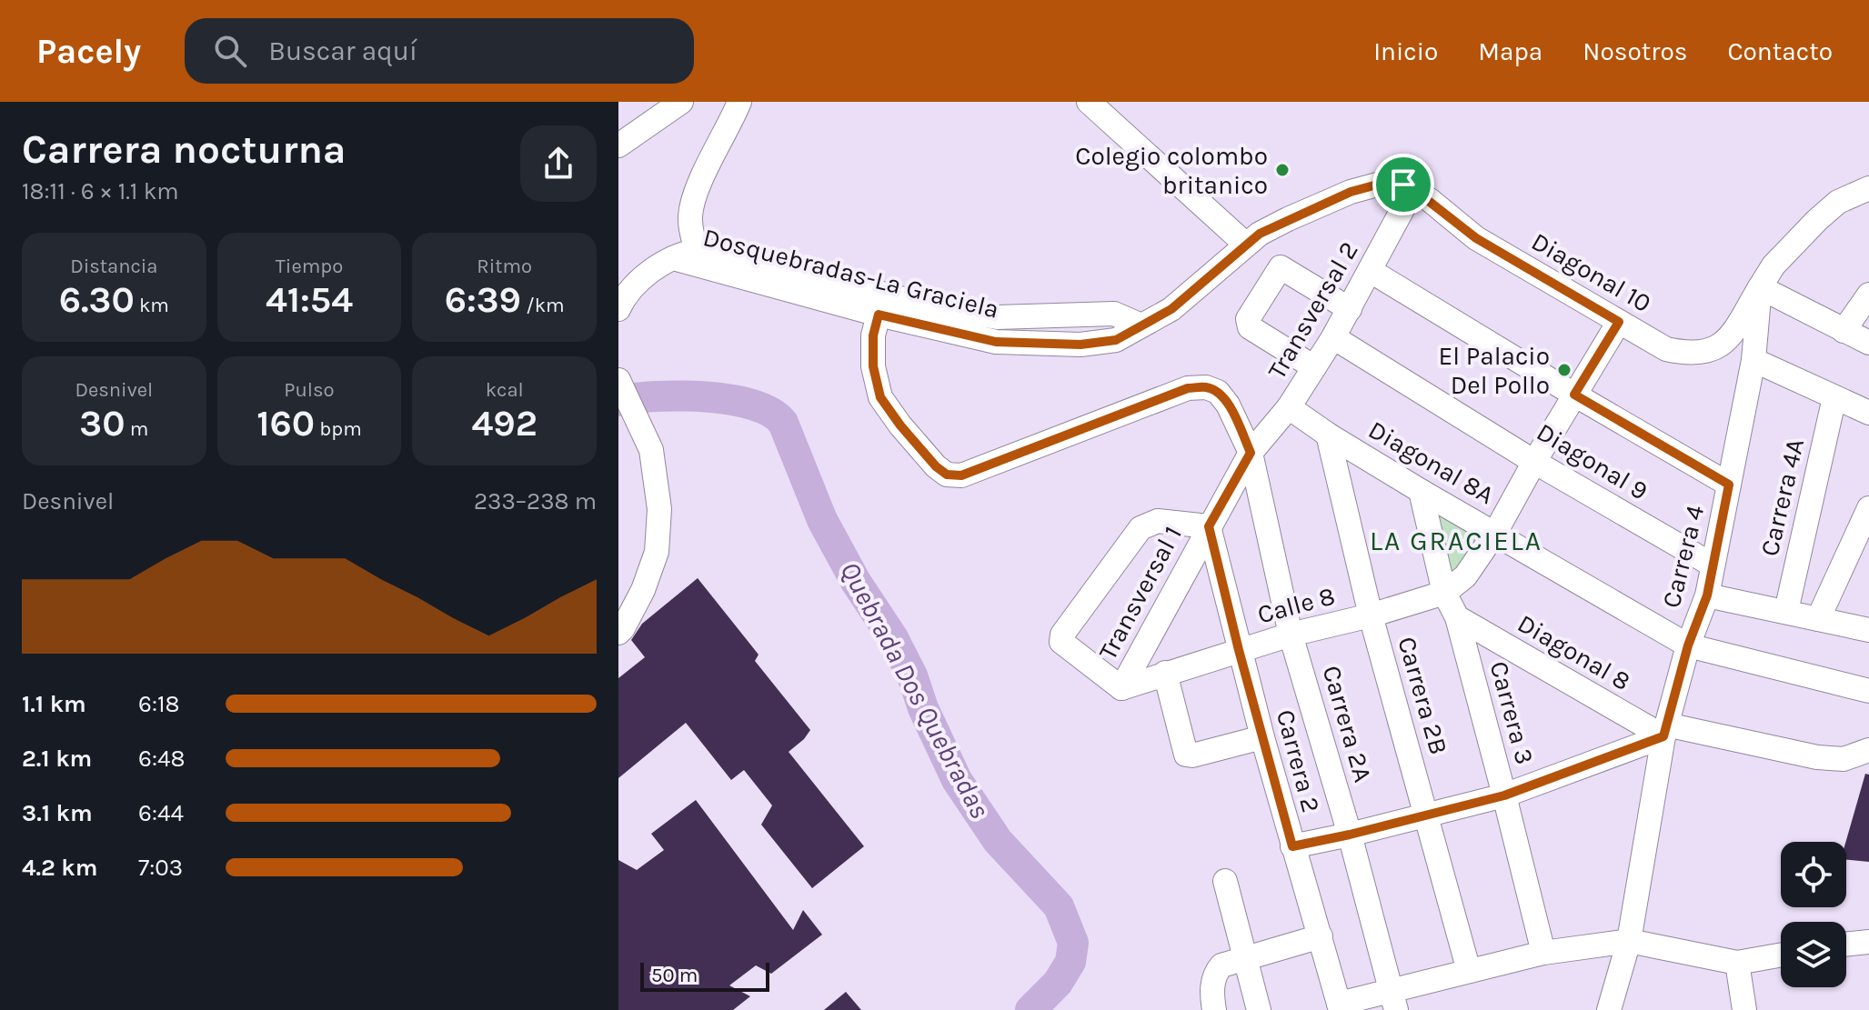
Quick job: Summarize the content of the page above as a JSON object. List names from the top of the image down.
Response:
{
  "streets": {
    "street": [
      "Diagonal 10",
      "Dosquebradas-La Graciela",
      "Transversal 2",
      "Diagonal 9",
      "Diagonal 8A",
      "Carrera 4A",
      "Carrera 4",
      "Transversal 1",
      "Calle 8",
      "Diagonal 8",
      "Carrera 2B",
      "Carrera 3",
      "Carrera 2A",
      "Carrera 2"
    ]
  },
  "crossings": [
    ["Diagonal 10", "Dosquebradas-La Graciela"],
    ["Diagonal 10", "Transversal 2"],
    ["Diagonal 10", "Carrera 4"],
    ["Dosquebradas-La Graciela", "Carrera 2A"],
    ["Transversal 2", "Diagonal 9"],
    ["Transversal 2", "Diagonal 8A"],
    ["Transversal 2", "Transversal 1"],
    ["Transversal 2", "Carrera 2A"],
    ["Transversal 2", "Carrera 2"],
    ["Diagonal 9", "Carrera 4"],
    ["Diagonal 8A", "Carrera 4"],
    ["Diagonal 8A", "Carrera 2B"],
    ["Diagonal 8A", "Carrera 3"],
    ["Carrera 4", "Diagonal 8"],
    ["Transversal 1", "Calle 8"],
    ["Transversal 1", "Carrera 2"],
    ["Calle 8", "Carrera 2B"],
    ["Calle 8", "Carrera 3"],
    ["Calle 8", "Carrera 2A"],
    ["Calle 8", "Carrera 2"],
    ["Diagonal 8", "Carrera 3"]
  ],
  "districts": ["LA GRACIELA"],
  "water": ["Quebrada Dos Quebradas"],
  "places": ["Colegio colombo britanico", "El Palacio Del Pollo"],
  "scale_bar": "50 m",
  "page": {
    "header": "Pacely",
    "search": "Buscar aquí",
    "nav": [
      "Inicio",
      "Mapa",
      "Nosotros",
      "Contacto"
    ],
    "heading": ["Carrera nocturna", "18:11 · 6 × 1.1 km"],
    "stats": [
      ["Distancia", "6.30 km"],
      ["Tiempo", "41:54"],
      ["Ritmo", "6:39 /km"],
      ["Desnivel", "30 m"],
      ["Pulso", "160 bpm"],
      ["kcal", "492"]
    ],
    "chart": ["Desnivel", "233–238 m"],
    "list": [
      {
        "name": "1.1 km",
        "note": "6:18"
      },
      {
        "name": "2.1 km",
        "note": "6:48"
      },
      {
        "name": "3.1 km",
        "note": "6:44"
      },
      {
        "name": "4.2 km",
        "note": "7:03"
      }
    ],
    "scale": "50 m"
  }
}
